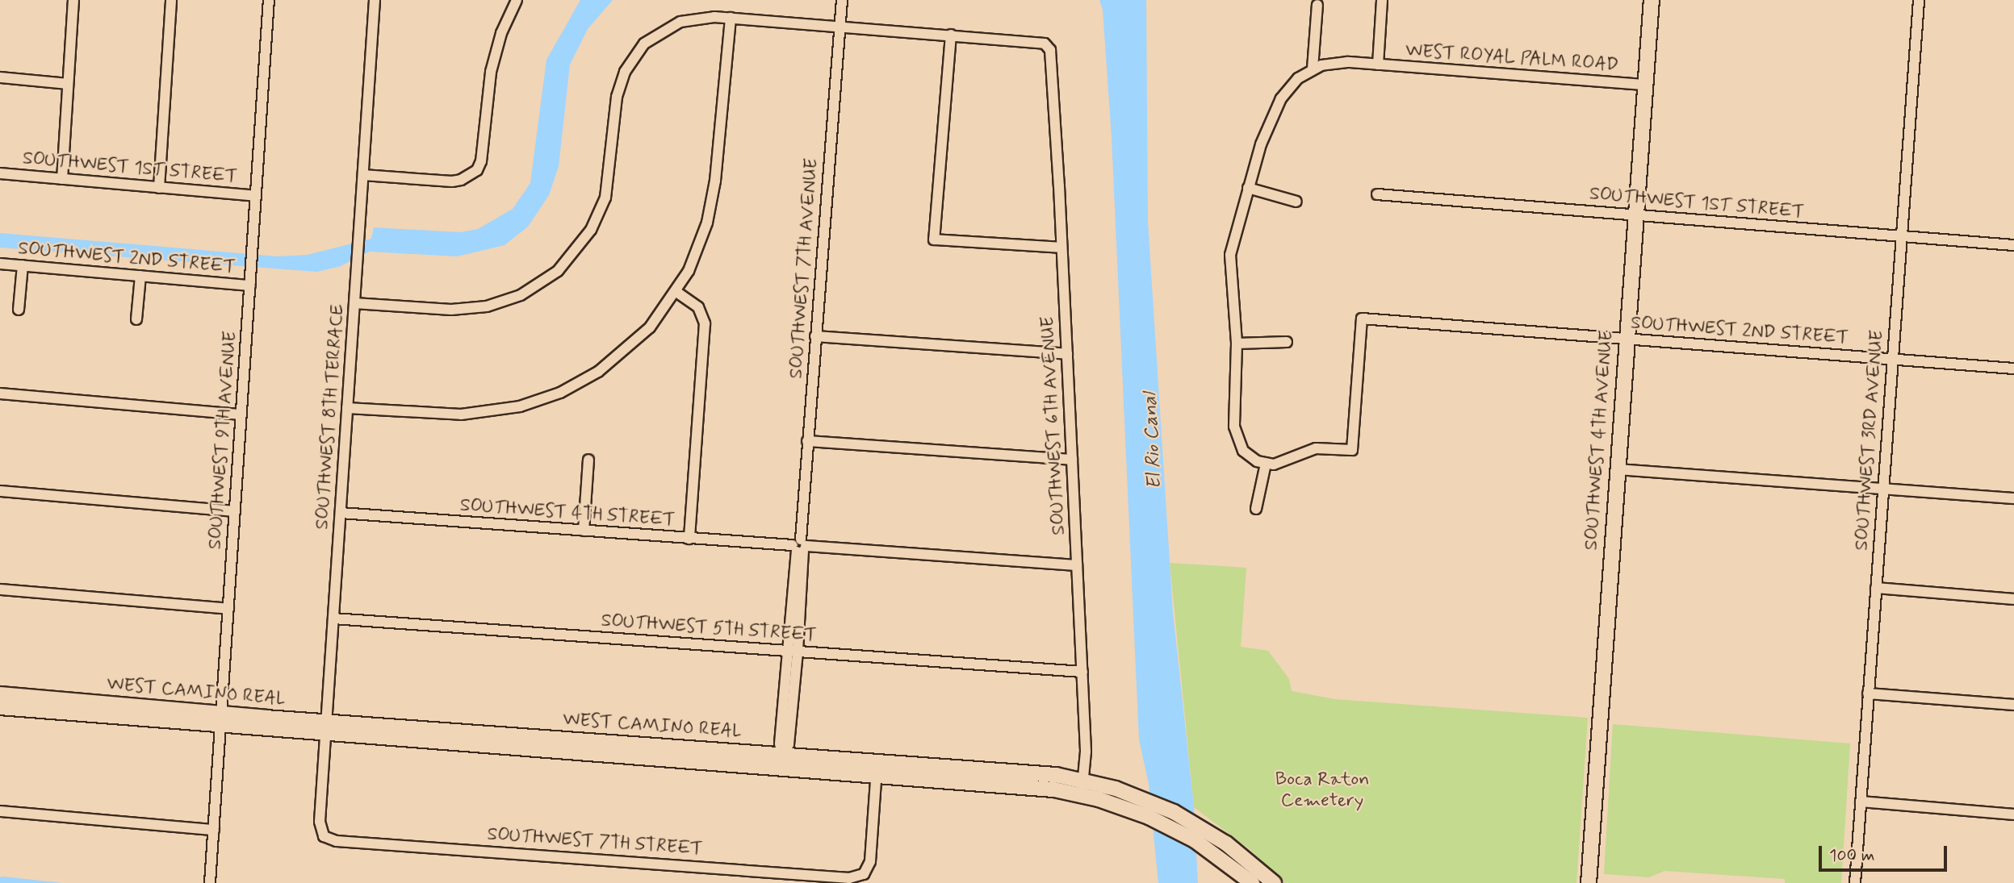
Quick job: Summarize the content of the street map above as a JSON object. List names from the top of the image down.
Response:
{
  "streets": {
    "street": [
      "WEST ROYAL PALM ROAD",
      "SOUTHWEST 1ST STREET",
      "SOUTHWEST 2ND STREET",
      "SOUTHWEST 7TH AVENUE",
      "SOUTHWEST 8TH TERRACE",
      "SOUTHWEST 6TH AVENUE",
      "SOUTHWEST 9TH AVENUE",
      "SOUTHWEST 4TH AVENUE",
      "SOUTHWEST 3RD AVENUE",
      "SOUTHWEST 4TH STREET",
      "SOUTHWEST 5TH STREET",
      "WEST CAMINO REAL",
      "SOUTHWEST 7TH STREET"
    ]
  },
  "crossings": [
    ["WEST ROYAL PALM ROAD", "SOUTHWEST 4TH AVENUE"],
    ["SOUTHWEST 1ST STREET", "SOUTHWEST 9TH AVENUE"],
    ["SOUTHWEST 1ST STREET", "SOUTHWEST 4TH AVENUE"],
    ["SOUTHWEST 1ST STREET", "SOUTHWEST 3RD AVENUE"],
    ["SOUTHWEST 2ND STREET", "SOUTHWEST 9TH AVENUE"],
    ["SOUTHWEST 2ND STREET", "SOUTHWEST 4TH AVENUE"],
    ["SOUTHWEST 2ND STREET", "SOUTHWEST 3RD AVENUE"],
    ["SOUTHWEST 7TH AVENUE", "SOUTHWEST 4TH STREET"],
    ["SOUTHWEST 7TH AVENUE", "SOUTHWEST 5TH STREET"],
    ["SOUTHWEST 7TH AVENUE", "WEST CAMINO REAL"],
    ["SOUTHWEST 8TH TERRACE", "SOUTHWEST 4TH STREET"],
    ["SOUTHWEST 8TH TERRACE", "SOUTHWEST 5TH STREET"],
    ["SOUTHWEST 8TH TERRACE", "WEST CAMINO REAL"],
    ["SOUTHWEST 8TH TERRACE", "SOUTHWEST 7TH STREET"],
    ["SOUTHWEST 6TH AVENUE", "SOUTHWEST 4TH STREET"],
    ["SOUTHWEST 6TH AVENUE", "SOUTHWEST 5TH STREET"],
    ["SOUTHWEST 6TH AVENUE", "WEST CAMINO REAL"],
    ["SOUTHWEST 9TH AVENUE", "WEST CAMINO REAL"],
    ["WEST CAMINO REAL", "SOUTHWEST 7TH STREET"]
  ],
  "water": ["El Rio Canal"],
  "parks": ["Boca Raton Cemetery"],
  "scale_bar": "100 m"
}
